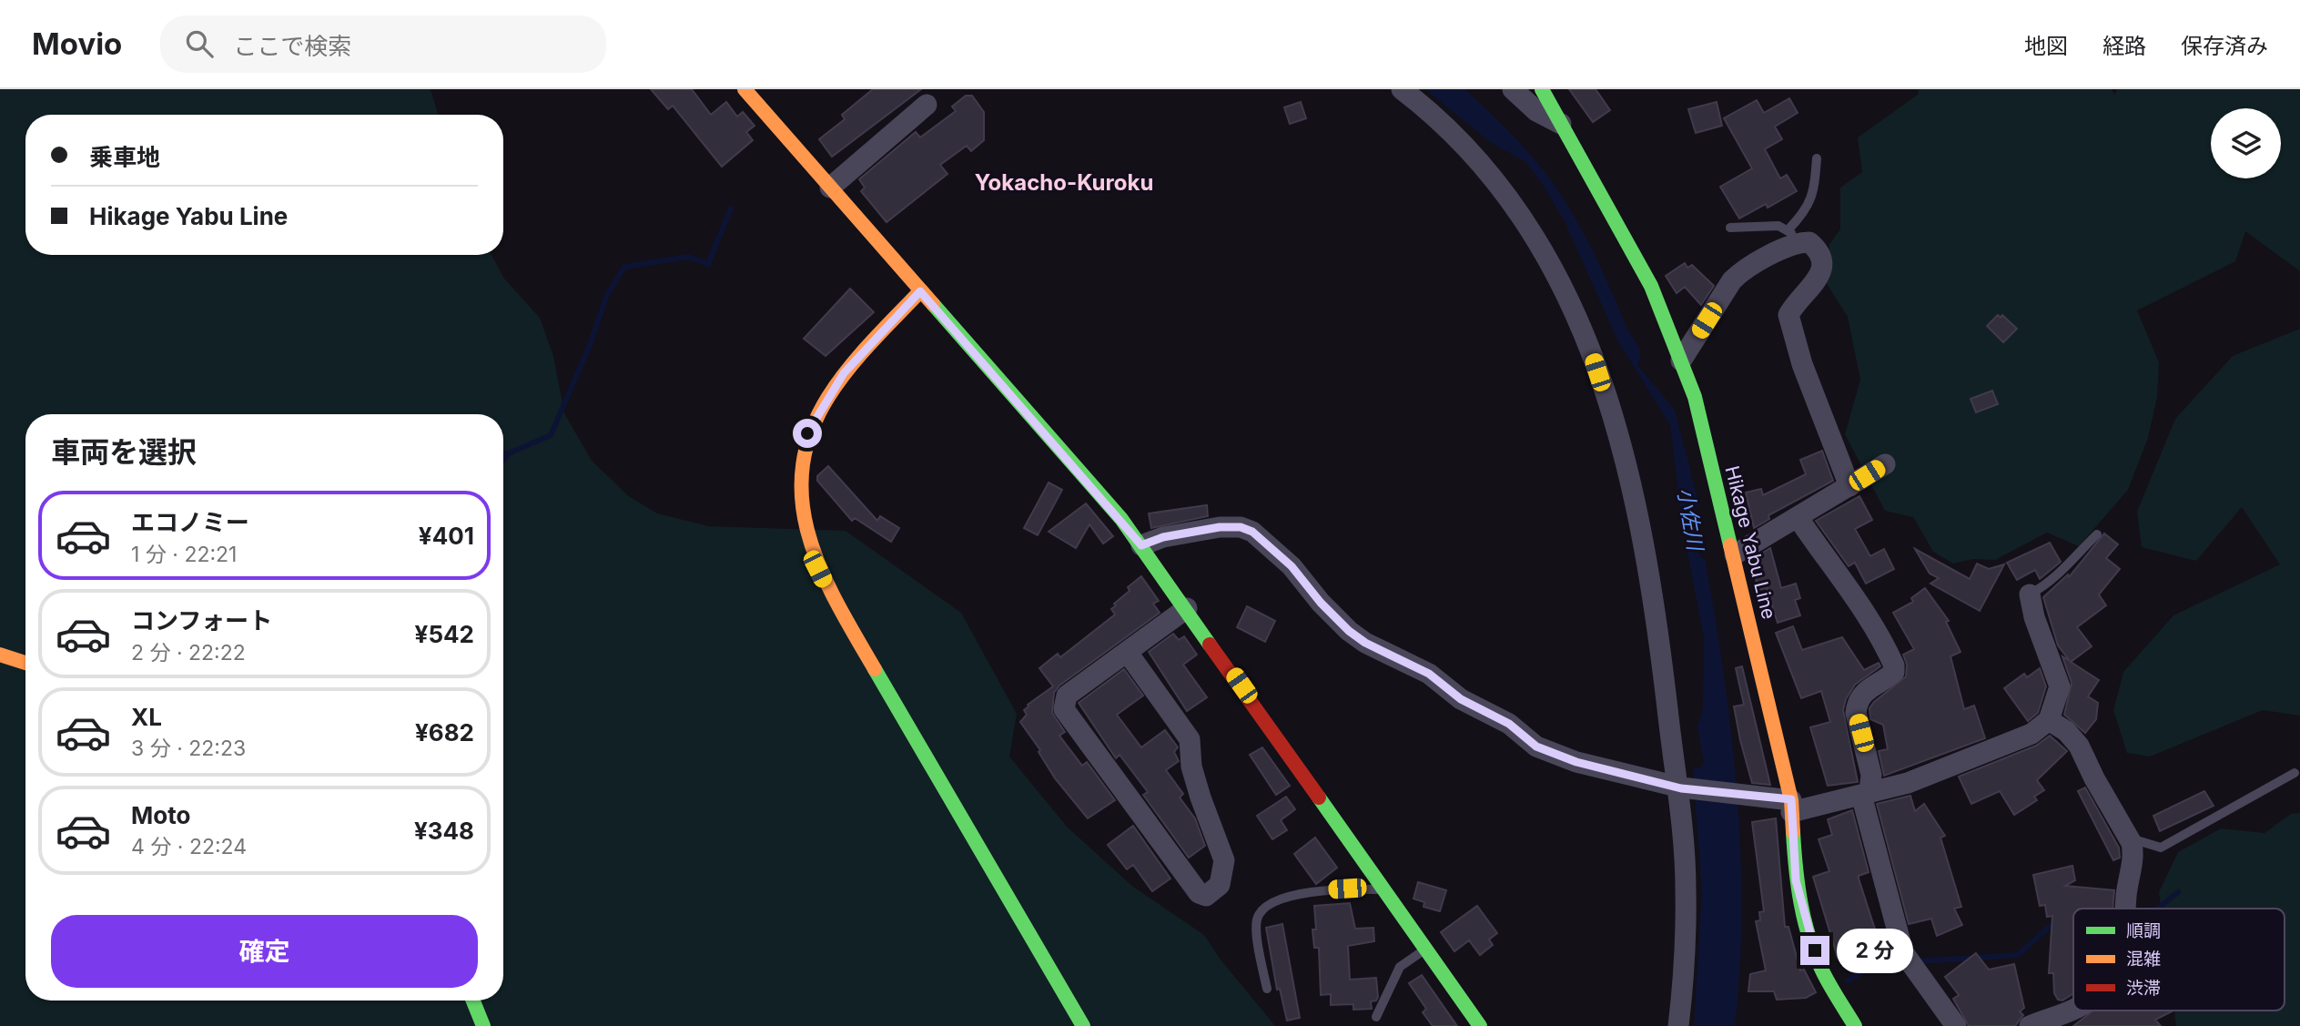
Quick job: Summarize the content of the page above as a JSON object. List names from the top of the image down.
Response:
{
  "streets": {
    "street": ["Hikage Yabu Line"]
  },
  "districts": ["Yokacho-Kuroku"],
  "water": ["小佐川"],
  "legend": ["順調", "混雑", "渋滞"],
  "page": {
    "header": "Movio",
    "search": "ここで検索",
    "nav": ["地図", "経路", "保存済み"],
    "banner": ["乗車地", "Hikage Yabu Line"],
    "heading": "車両を選択",
    "list": [
      {
        "name": "エコノミー",
        "note": "1 分 · 22:21",
        "value": "¥401"
      },
      {
        "name": "コンフォート",
        "note": "2 分 · 22:22",
        "value": "¥542"
      },
      {
        "name": "XL",
        "note": "3 分 · 22:23",
        "value": "¥682"
      },
      {
        "name": "Moto",
        "note": "4 分 · 22:24",
        "value": "¥348"
      }
    ],
    "buttons": "確定",
    "bubble": "2 分"
  }
}
